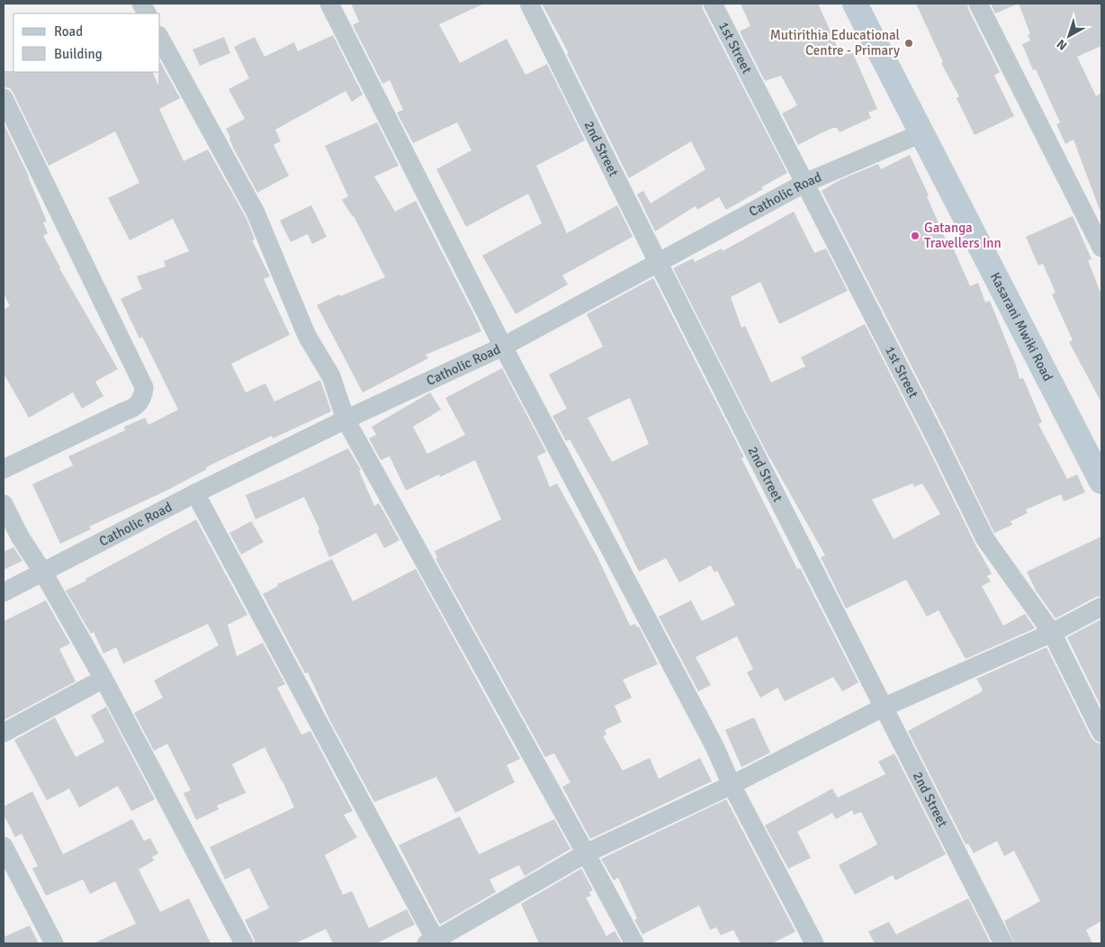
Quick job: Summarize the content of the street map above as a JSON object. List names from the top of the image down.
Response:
{
  "streets": {
    "main road": ["Kasarani Mwiki Road"],
    "street": ["1st Street", "2nd Street", "Catholic Road"]
  },
  "crossings": [
    ["1st Street", "Catholic Road"],
    ["2nd Street", "Catholic Road"],
    ["Catholic Road", "Kasarani Mwiki Road"]
  ],
  "places": ["Mutirithia Educational Centre - Primary", "Gatanga Travellers Inn"],
  "legend": ["Road", "Building"],
  "north": "bottom left"
}
